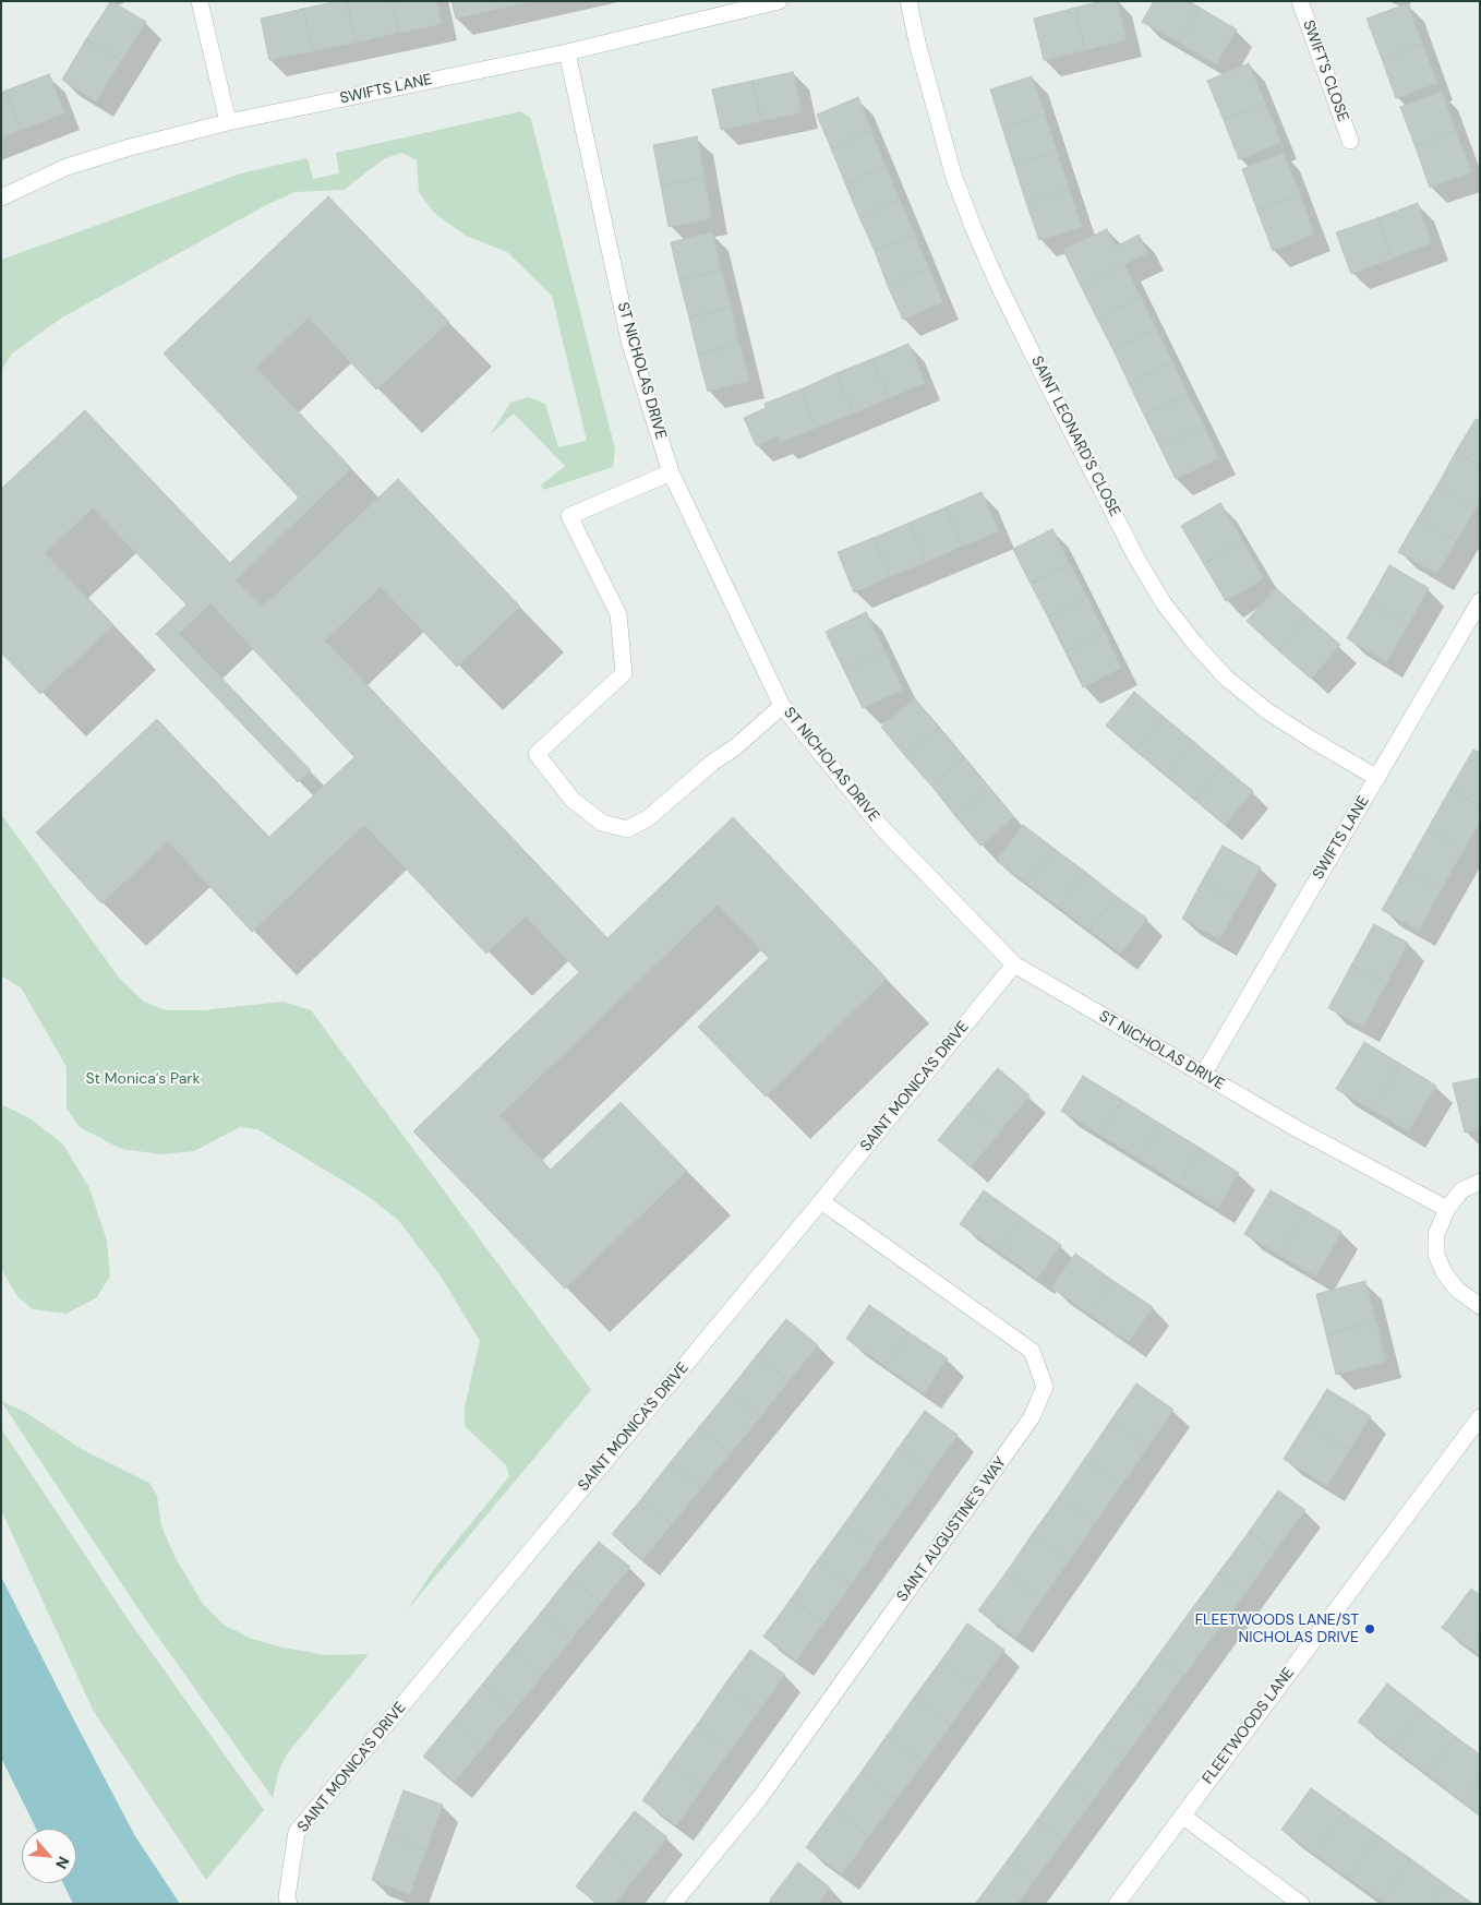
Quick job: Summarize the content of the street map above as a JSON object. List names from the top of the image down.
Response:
{
  "streets": {
    "street": [
      "SWIFT'S CLOSE",
      "SWIFTS LANE",
      "ST NICHOLAS DRIVE",
      "SAINT LEONARD'S CLOSE",
      "SAINT MONICA'S DRIVE",
      "SAINT AUGUSTINE'S WAY",
      "FLEETWOODS LANE"
    ]
  },
  "crossings": [
    ["SWIFTS LANE", "ST NICHOLAS DRIVE"],
    ["SWIFTS LANE", "SAINT LEONARD'S CLOSE"],
    ["ST NICHOLAS DRIVE", "SAINT MONICA'S DRIVE"],
    ["SAINT MONICA'S DRIVE", "SAINT AUGUSTINE'S WAY"]
  ],
  "parks": ["St Monica's Park"],
  "places": ["FLEETWOODS LANE/ST NICHOLAS DRIVE"],
  "north": "bottom right"
}
